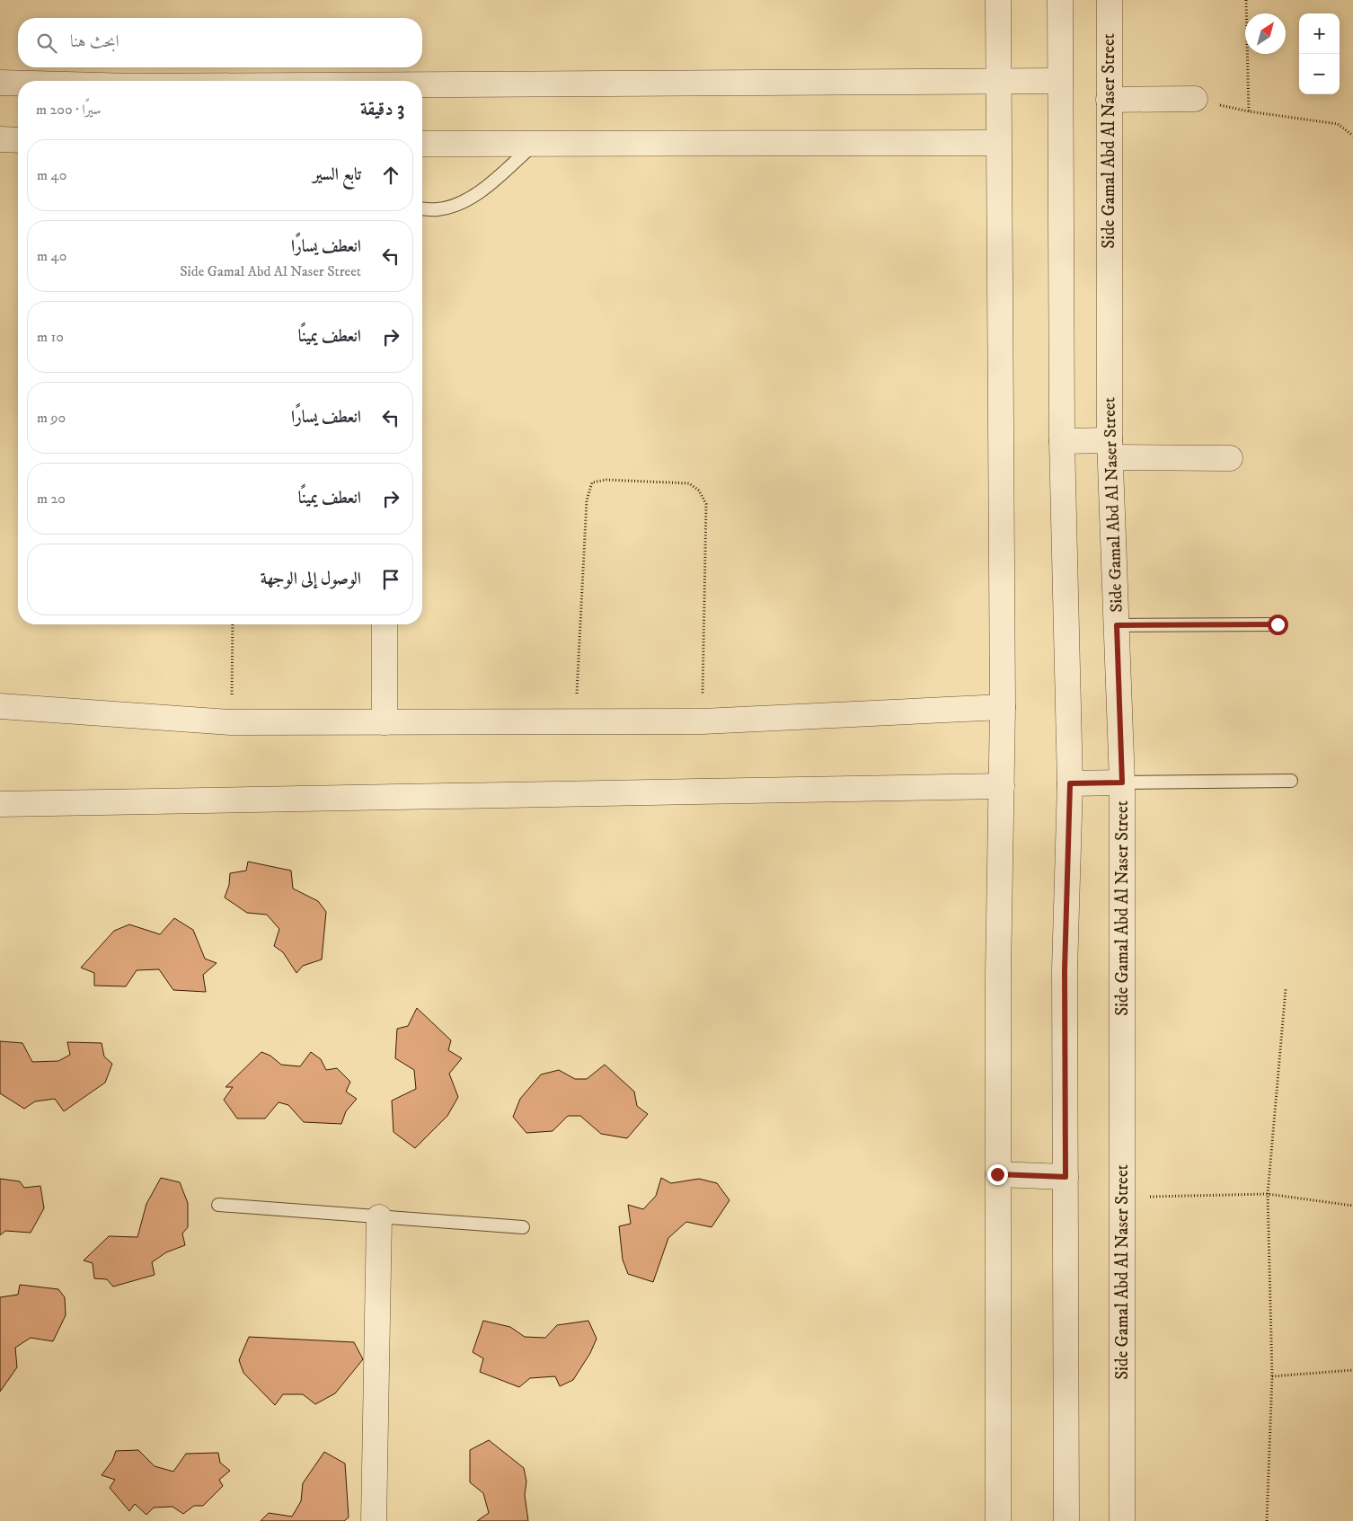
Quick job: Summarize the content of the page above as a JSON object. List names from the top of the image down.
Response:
{
  "streets": {
    "street": ["Side Gamal Abd Al Naser Street"]
  },
  "north": "top right",
  "page": {
    "map_buttons": ["+", "−"],
    "search": "ابحث هنا",
    "heading": ["3 دقيقة", "سيرًا · 200 m"],
    "list": [
      ["تابع السير", "40 m"],
      ["انعطف يسارًا", "Side Gamal Abd Al Naser Street", "40 m"],
      ["انعطف يمينًا", "10 m"],
      ["انعطف يسارًا", "90 m"],
      ["انعطف يمينًا", "20 m"],
      "الوصول إلى الوجهة"
    ]
  }
}
